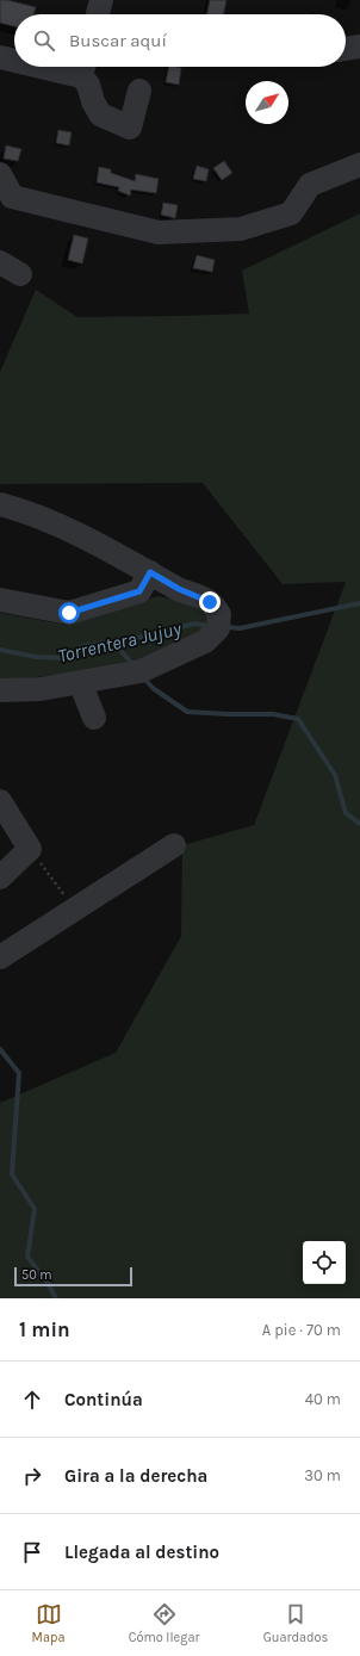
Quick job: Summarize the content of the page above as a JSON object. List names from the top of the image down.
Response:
{
  "water": ["Torrentera Jujuy"],
  "scale_bar": "50 m",
  "north": "top right",
  "page": {
    "search": "Buscar aquí",
    "scale": "50 m",
    "heading": ["1 min", "A pie · 70 m"],
    "list": [
      ["Continúa", "40 m"],
      ["Gira a la derecha", "30 m"],
      "Llegada al destino"
    ],
    "nav": ["Mapa", "Cómo llegar", "Guardados"]
  }
}
